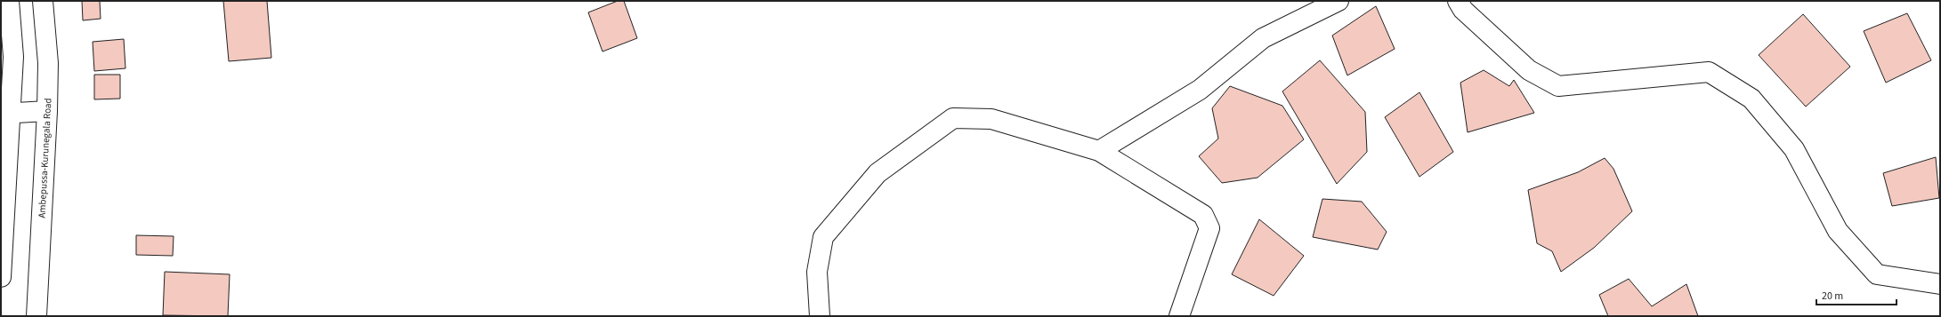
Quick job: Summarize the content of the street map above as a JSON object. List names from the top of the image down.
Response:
{
  "streets": {
    "main road": ["Ambepussa-Kurunegala Road"]
  },
  "scale_bar": "20 m"
}
